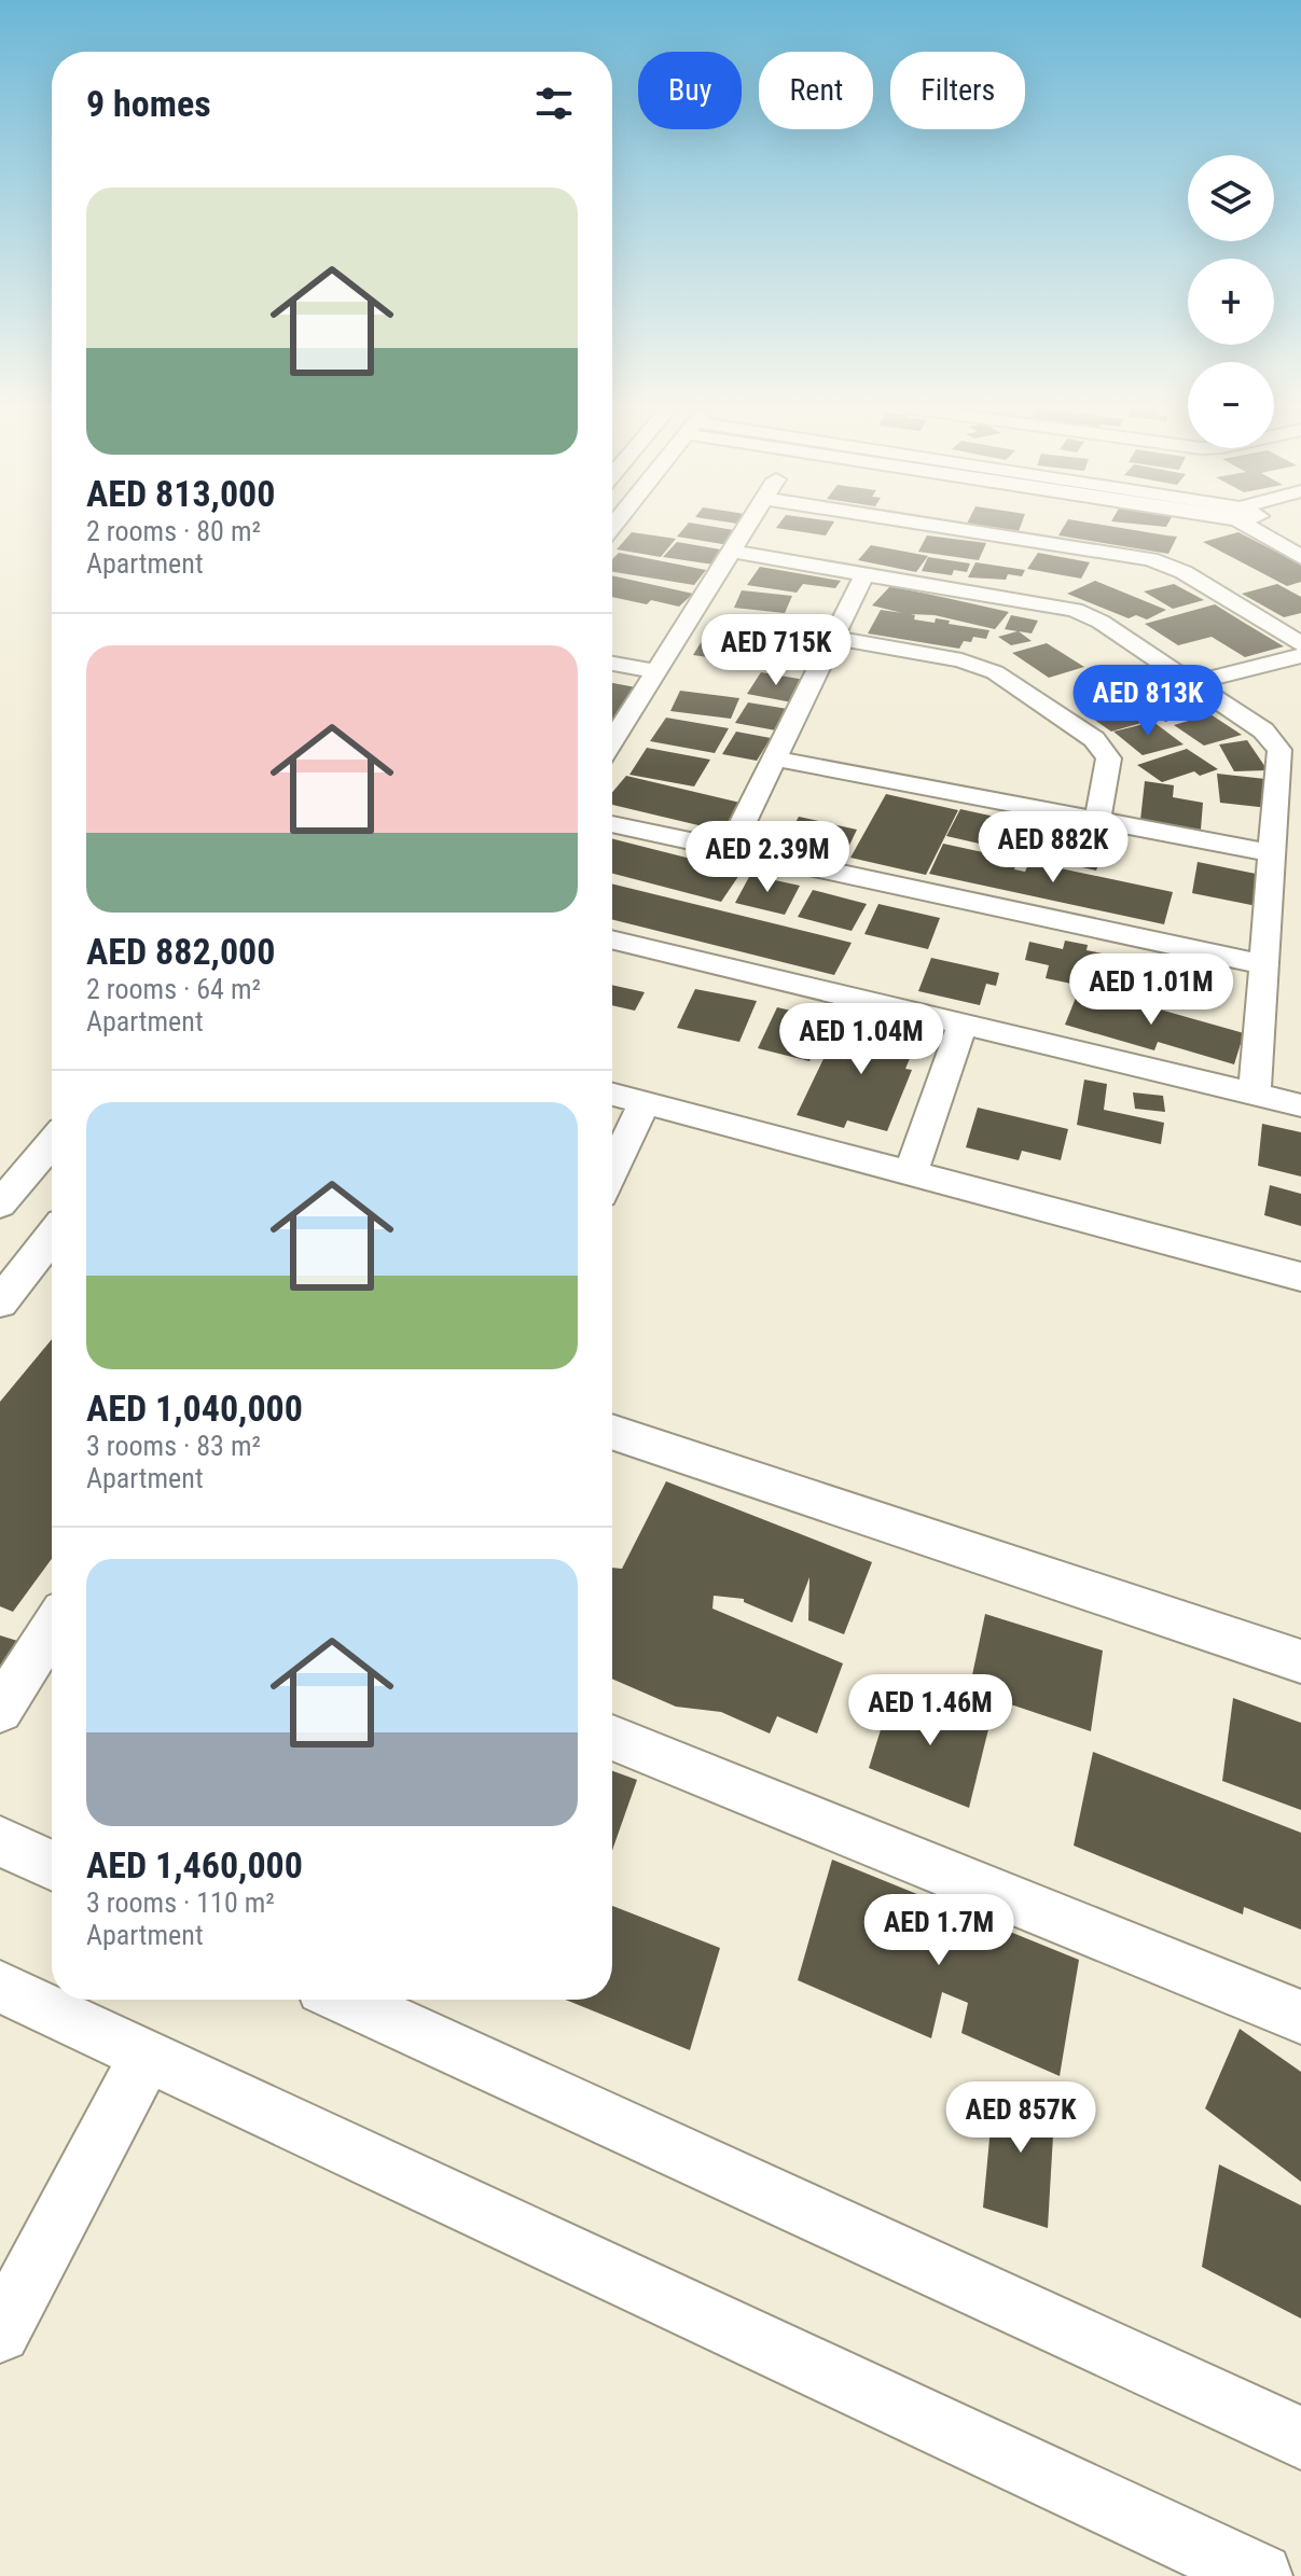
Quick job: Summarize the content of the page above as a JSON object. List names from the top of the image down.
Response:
{
  "page": {
    "chip": ["Buy", "Rent", "Filters"],
    "heading": "9 homes",
    "map_buttons": ["+", "−"],
    "list": [
      {
        "name": "AED 813,000",
        "note": "2 rooms · 80 m² · Apartment"
      },
      {
        "name": "AED 882,000",
        "note": "2 rooms · 64 m² · Apartment"
      },
      {
        "name": "AED 1,040,000",
        "note": "3 rooms · 83 m² · Apartment"
      },
      {
        "name": "AED 1,460,000",
        "note": "3 rooms · 110 m² · Apartment"
      }
    ],
    "price": [
      "AED 715K",
      "AED 813K",
      "AED 882K",
      "AED 2.39M",
      "AED 1.01M",
      "AED 1.04M",
      "AED 1.46M",
      "AED 1.7M",
      "AED 857K"
    ]
  }
}
